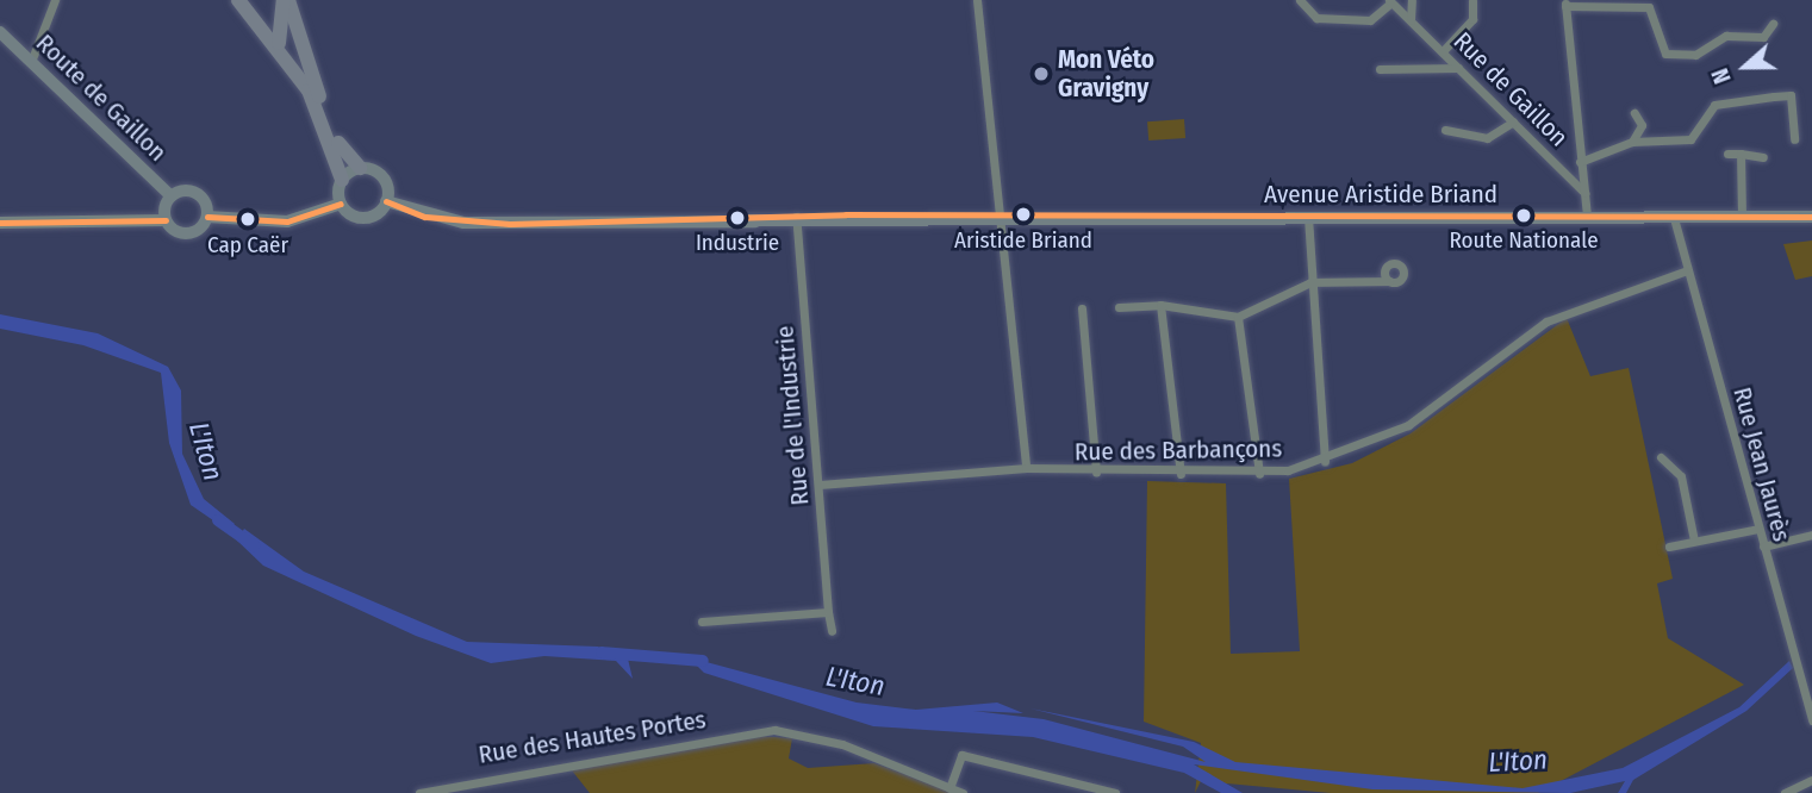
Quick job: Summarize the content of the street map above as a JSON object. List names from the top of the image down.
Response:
{
  "streets": {
    "main road": ["Route de Gaillon", "Avenue Aristide Briand"],
    "street": [
      "Rue de Gaillon",
      "Rue de l'Industrie",
      "Rue des Barbançons",
      "Rue Jean Jaurès",
      "Rue des Hautes Portes"
    ]
  },
  "crossings": [
    ["Avenue Aristide Briand", "Rue de l'Industrie"],
    ["Avenue Aristide Briand", "Rue Jean Jaurès"],
    ["Rue de l'Industrie", "Rue des Barbançons"],
    ["Rue des Barbançons", "Rue Jean Jaurès"]
  ],
  "water": ["L'Iton"],
  "places": [
    "Mon Véto Gravigny",
    "Aristide Briand",
    "Route Nationale",
    "Industrie",
    "Cap Caër"
  ],
  "north": "left"
}
